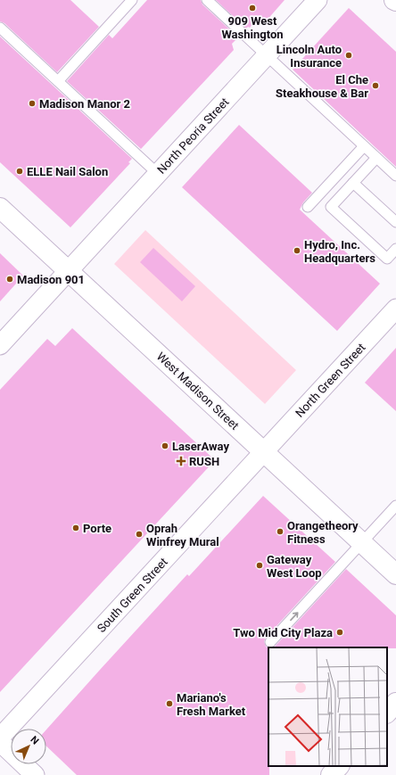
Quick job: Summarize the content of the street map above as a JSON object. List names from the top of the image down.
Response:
{
  "streets": {
    "main road": ["West Madison Street"],
    "street": ["North Peoria Street", "North Green Street", "South Green Street"]
  },
  "crossings": [
    ["North Peoria Street", "West Madison Street"],
    ["North Green Street", "West Madison Street"],
    ["North Green Street", "South Green Street"],
    ["West Madison Street", "South Green Street"]
  ],
  "places": {
    "other": [
      "909 West Washington",
      "Lincoln Auto Insurance",
      "El Che Steakhouse & Bar",
      "Madison Manor 2",
      "ELLE Nail Salon",
      "Hydro, Inc. Headquarters",
      "Madison 901",
      "LaserAway",
      "Porte",
      "Orangetheory Fitness",
      "Oprah Winfrey Mural",
      "Gateway West Loop",
      "Two Mid City Plaza",
      "Mariano's Fresh Market"
    ],
    "health": ["RUSH"]
  },
  "north": "top right"
}
